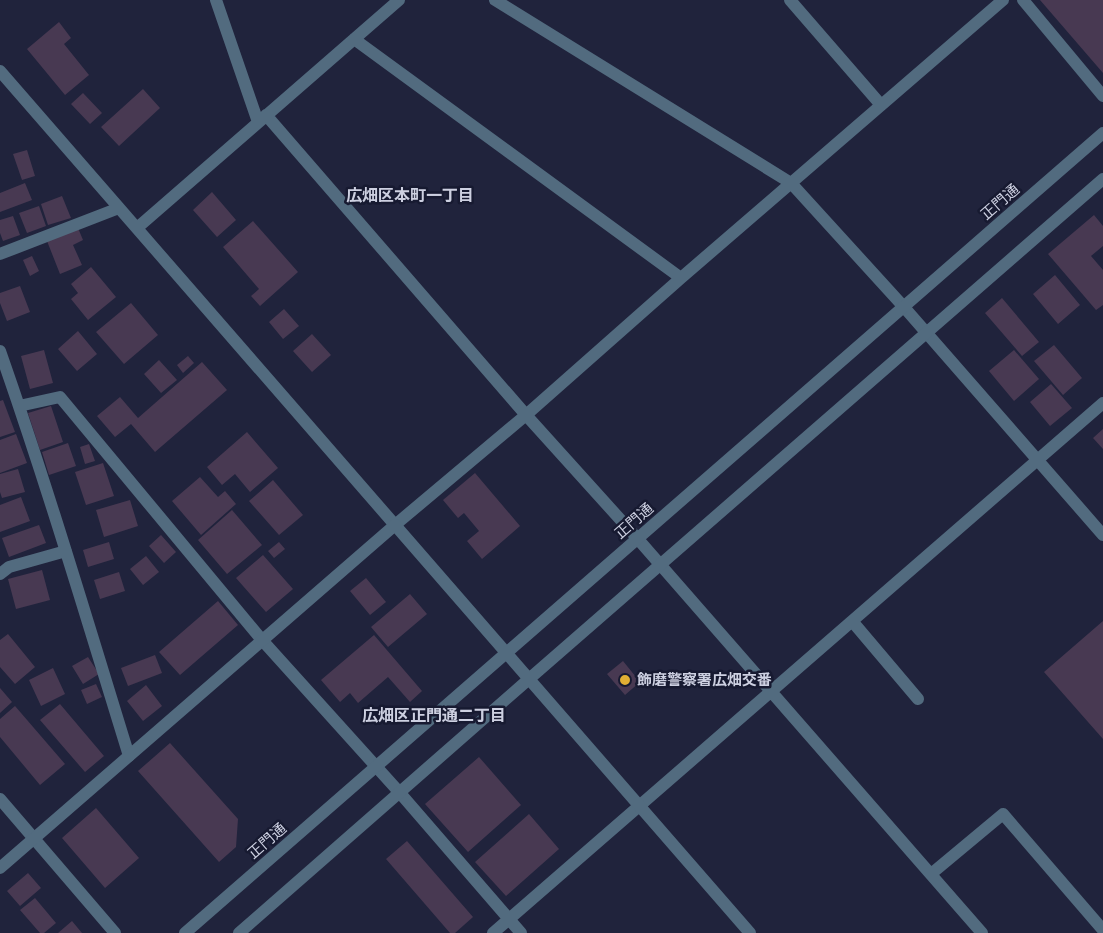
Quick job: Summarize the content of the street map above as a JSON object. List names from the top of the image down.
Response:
{
  "streets": {
    "street": ["正門通"]
  },
  "districts": ["広畑区本町一丁目", "広畑区正門通二丁目"],
  "places": ["飾磨警察署広畑交番"]
}
